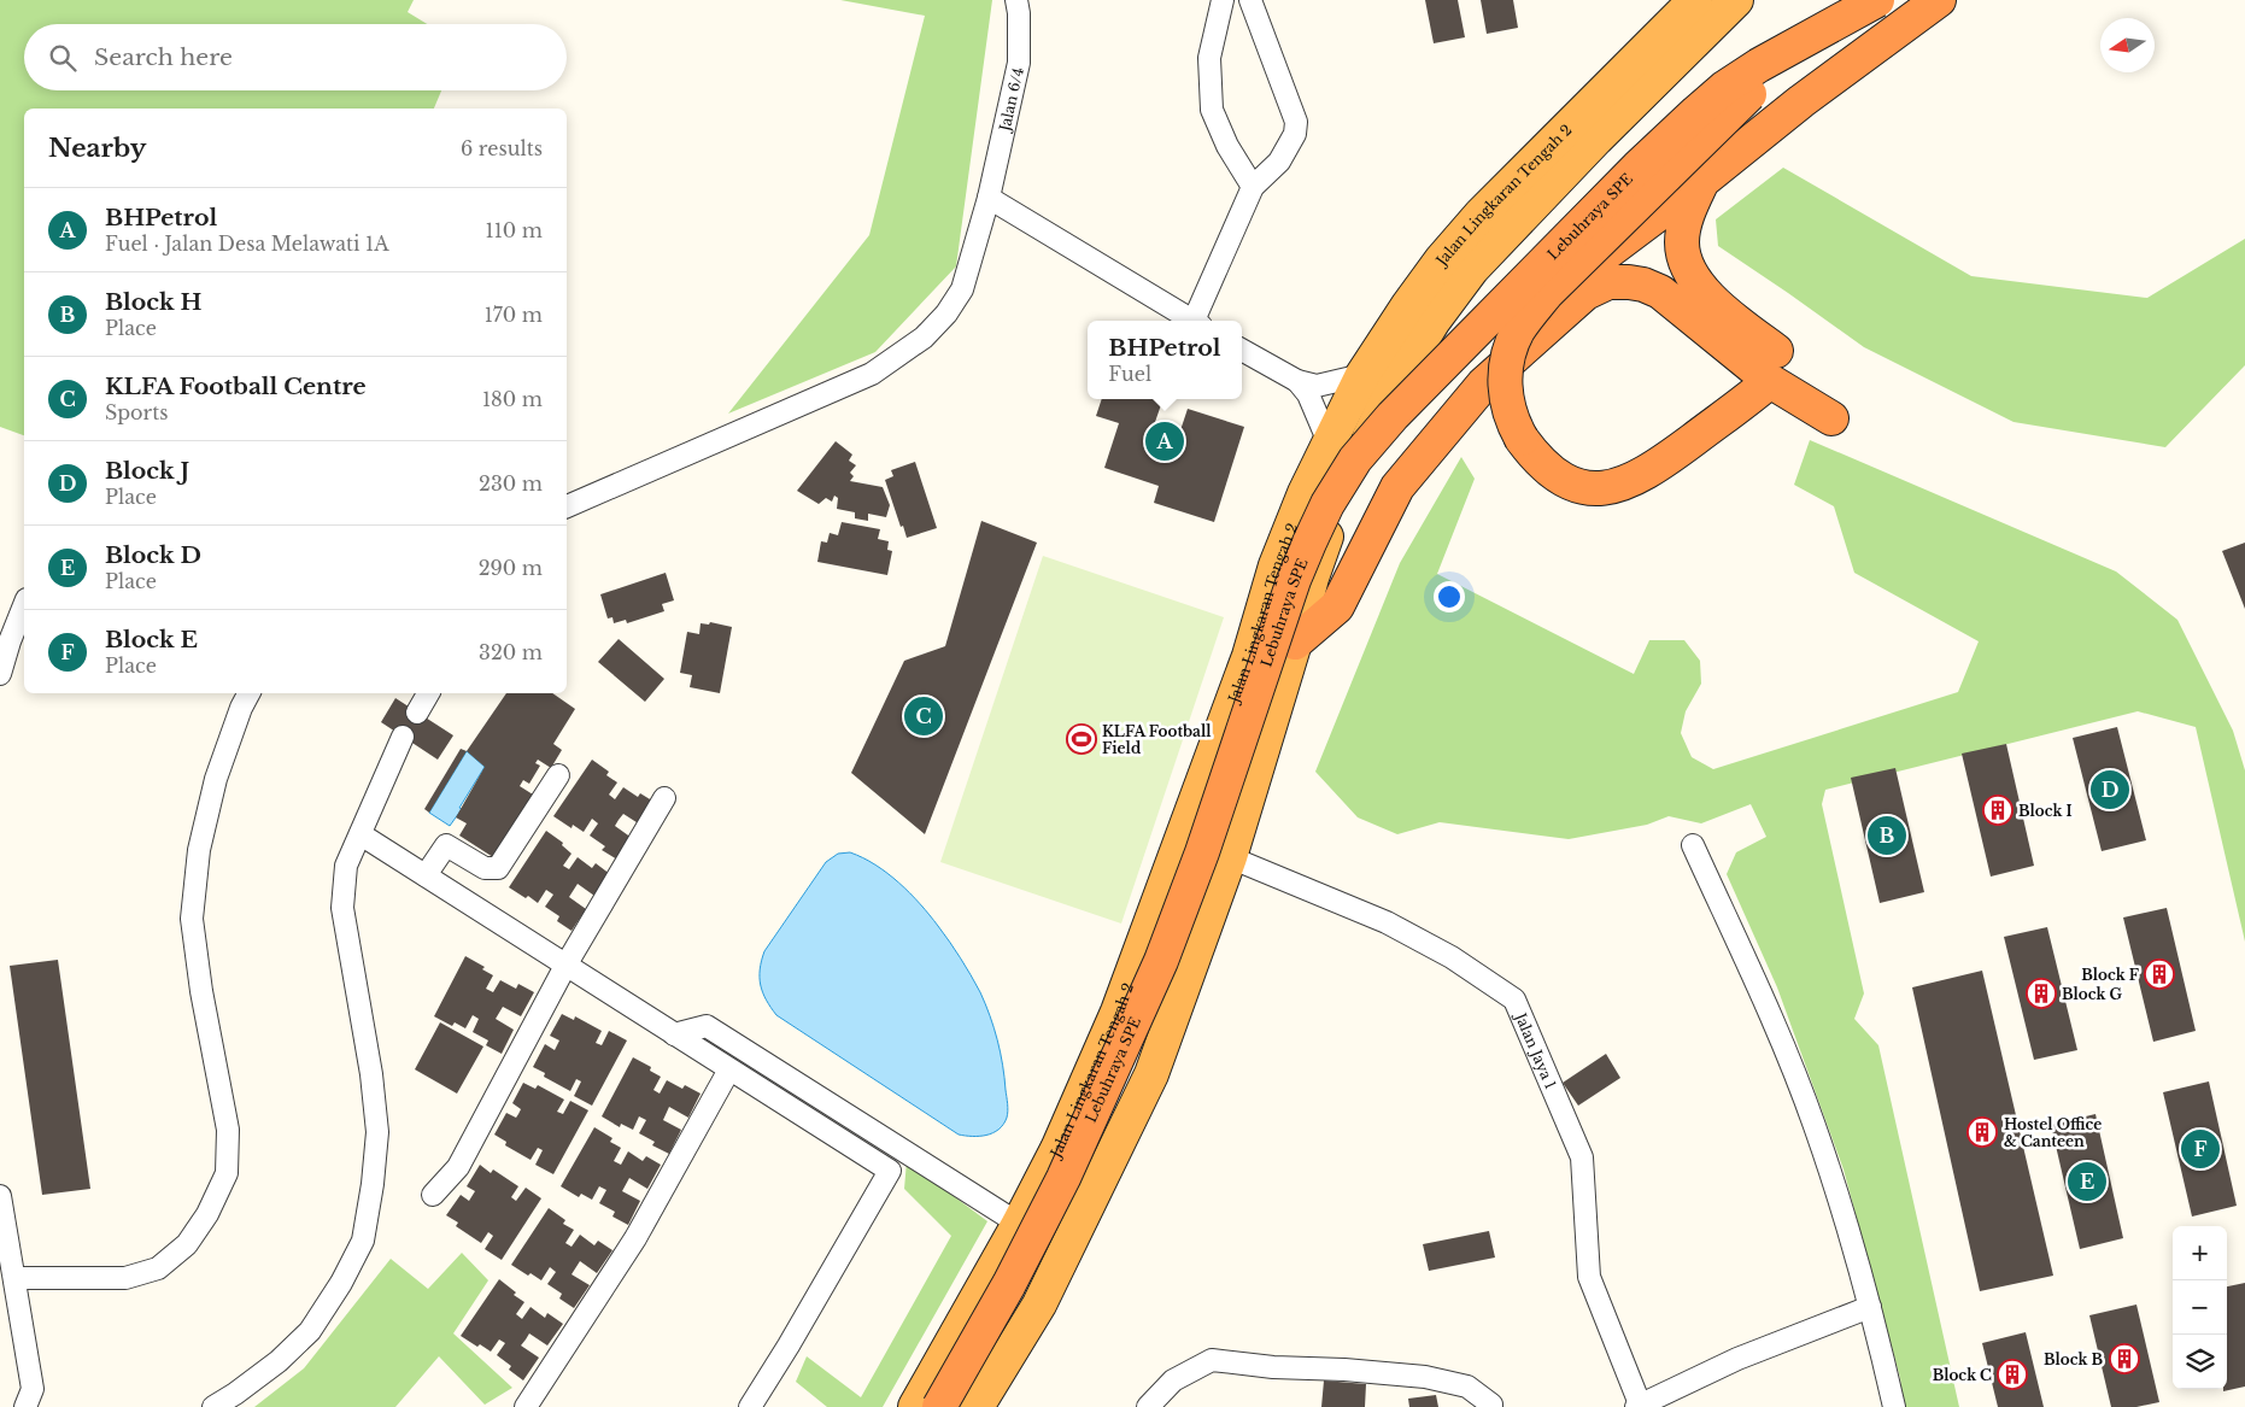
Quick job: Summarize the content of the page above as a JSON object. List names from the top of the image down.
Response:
{
  "streets": {
    "highway": ["Jalan Lingkaran Tengah 2", "Lebuhraya SPE"],
    "street": ["Jalan 6/4", "Jalan Jaya 1"]
  },
  "crossings": [
    ["Jalan Lingkaran Tengah 2", "Jalan Jaya 1"]
  ],
  "places": {
    "sports": ["KLFA Football Field"],
    "building": [
      "Block I",
      "Block F",
      "Block G",
      "Hostel Office & Canteen",
      "Block B",
      "Block C"
    ]
  },
  "north": "left",
  "page": {
    "search": "Search here",
    "heading": ["Nearby", "6 results"],
    "list": [
      {
        "mark": "A",
        "name": "BHPetrol",
        "note": "Fuel · Jalan Desa Melawati 1A",
        "value": "110 m"
      },
      {
        "mark": "B",
        "name": "Block H",
        "note": "Place",
        "value": "170 m"
      },
      {
        "mark": "C",
        "name": "KLFA Football Centre",
        "note": "Sports",
        "value": "180 m"
      },
      {
        "mark": "D",
        "name": "Block J",
        "note": "Place",
        "value": "230 m"
      },
      {
        "mark": "E",
        "name": "Block D",
        "note": "Place",
        "value": "290 m"
      },
      {
        "mark": "F",
        "name": "Block E",
        "note": "Place",
        "value": "320 m"
      }
    ],
    "popup": ["BHPetrol", "Fuel"],
    "pins": [
      "A",
      "C",
      "D",
      "B",
      "F",
      "E"
    ],
    "map_buttons": ["+", "−"]
  }
}
